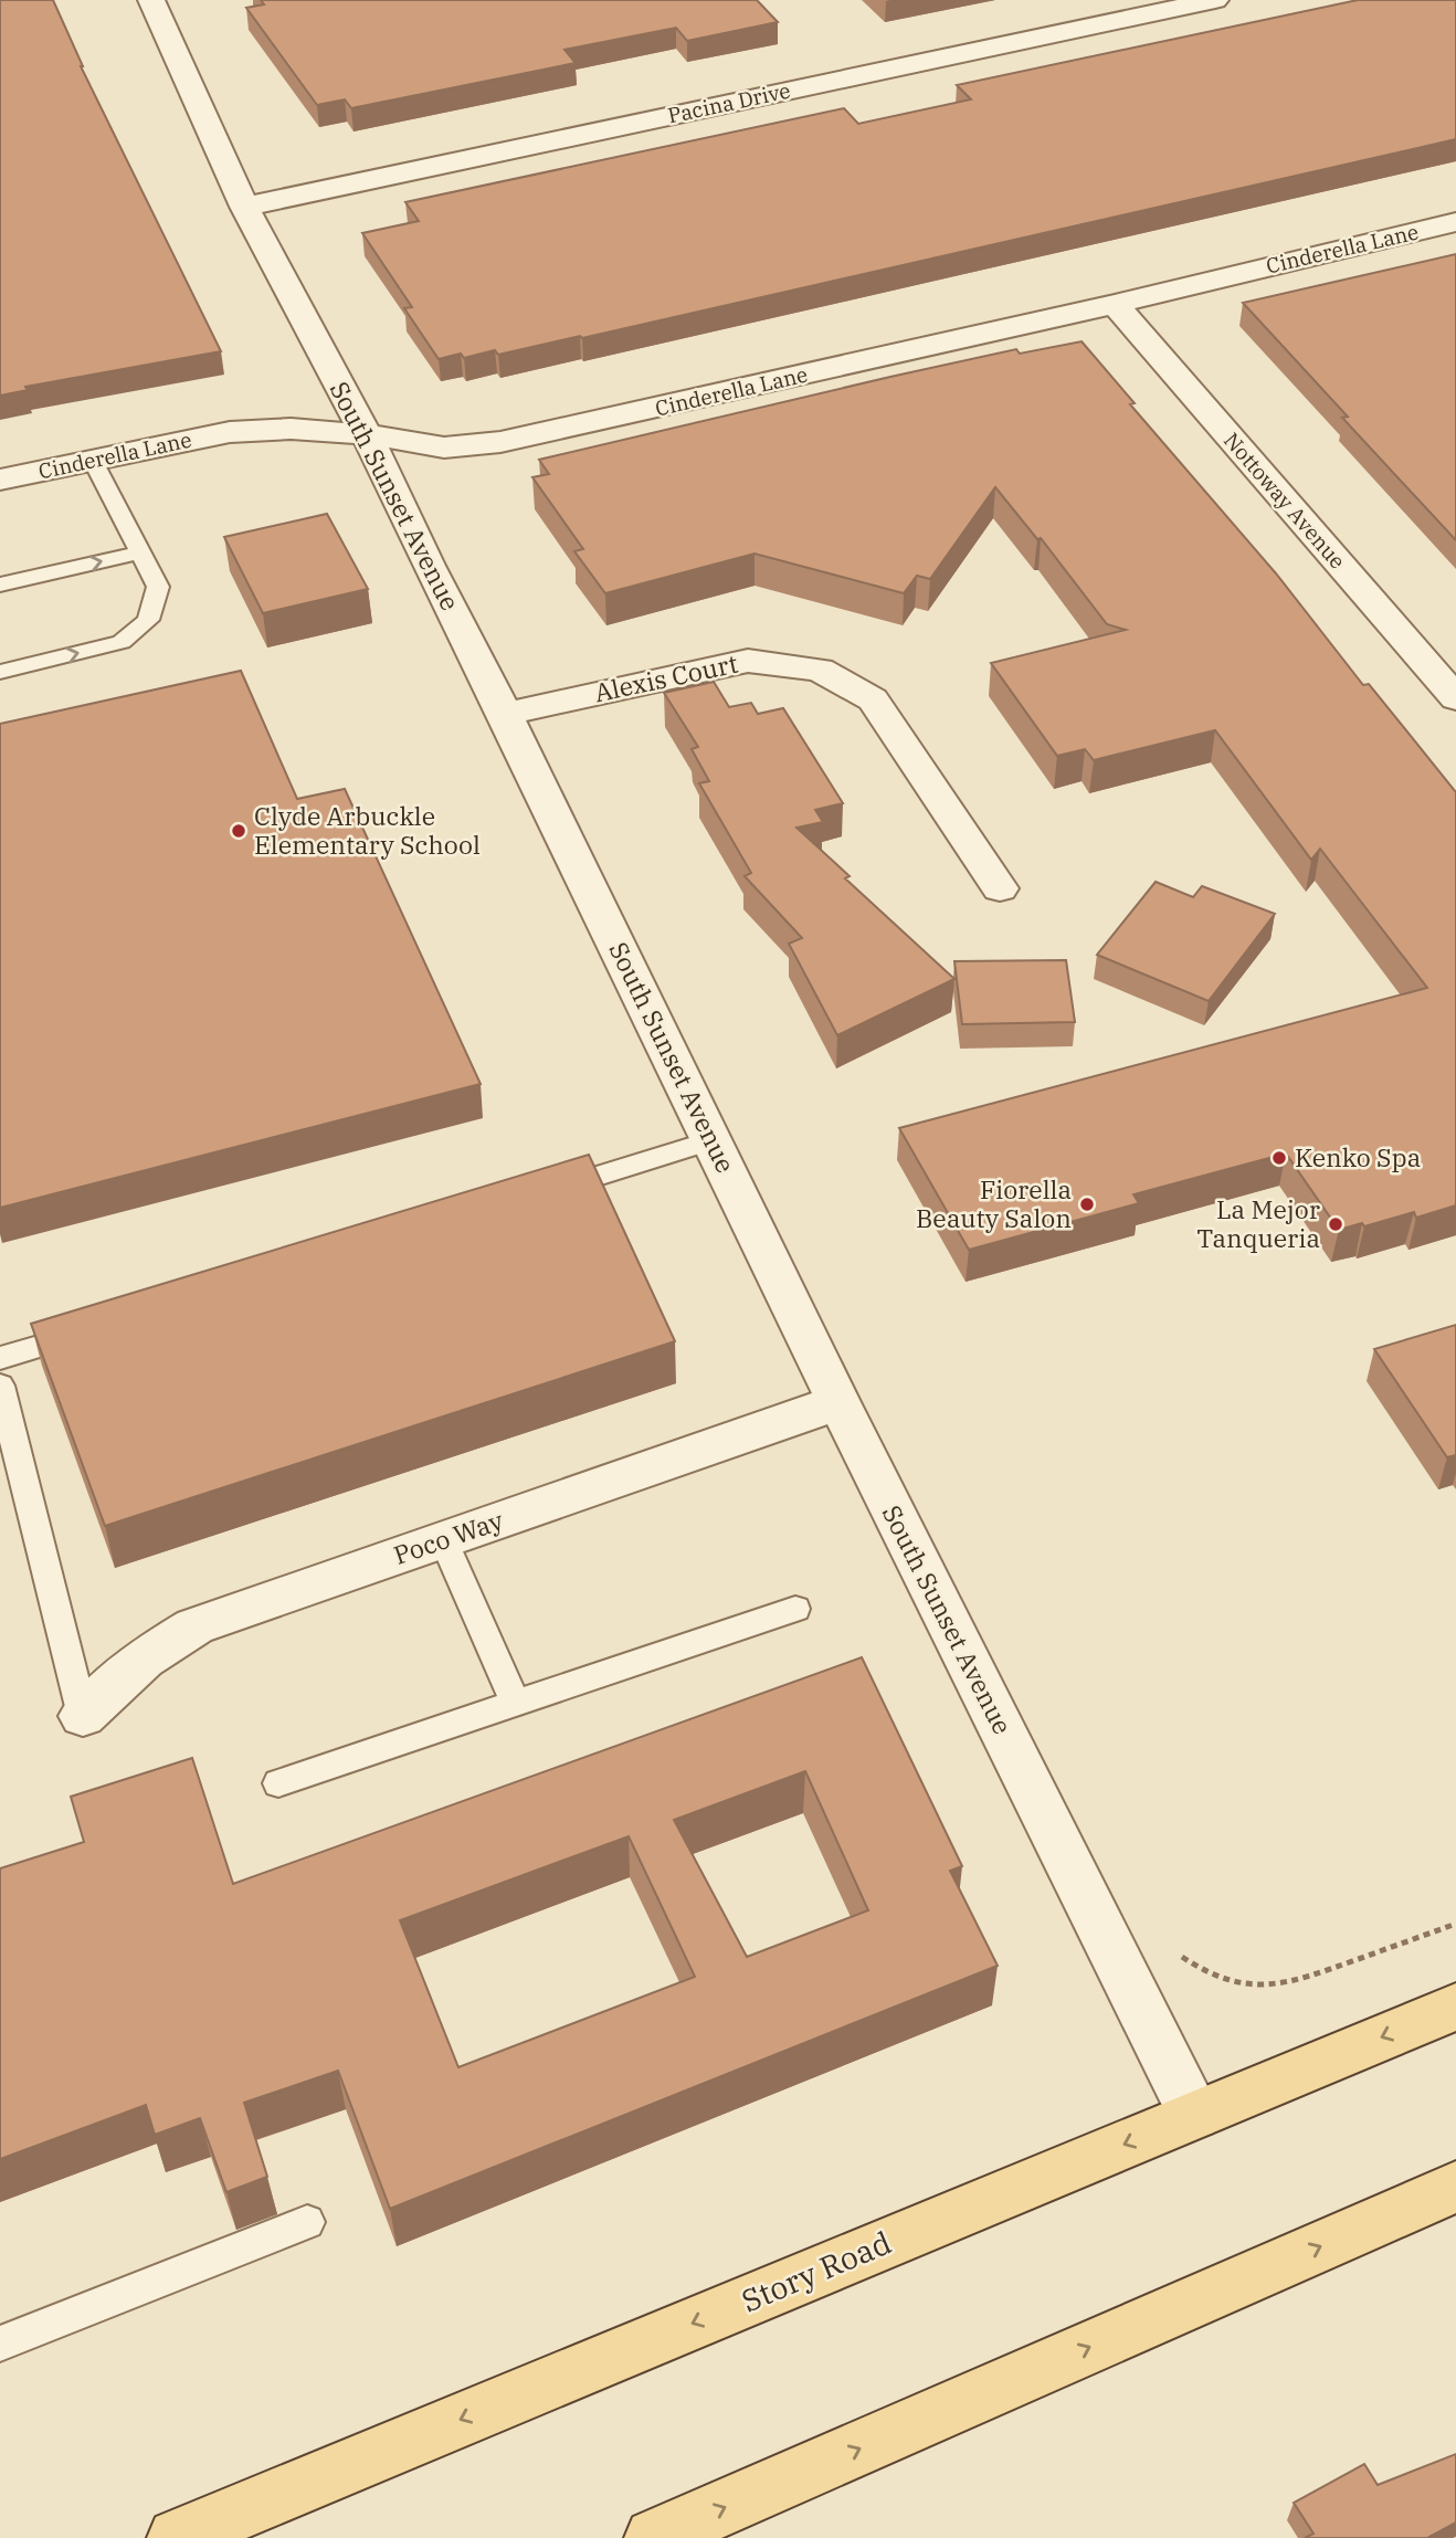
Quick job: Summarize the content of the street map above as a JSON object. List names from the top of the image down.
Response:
{
  "streets": {
    "main road": ["Story Road"],
    "street": [
      "Pacina Drive",
      "Cinderella Lane",
      "South Sunset Avenue",
      "Nottoway Avenue",
      "Alexis Court",
      "Poco Way"
    ]
  },
  "crossings": [
    ["Pacina Drive", "South Sunset Avenue"],
    ["Cinderella Lane", "South Sunset Avenue"],
    ["Cinderella Lane", "Nottoway Avenue"],
    ["South Sunset Avenue", "Alexis Court"],
    ["South Sunset Avenue", "Poco Way"],
    ["South Sunset Avenue", "Story Road"]
  ],
  "places": [
    "Clyde Arbuckle Elementary School",
    "Kenko Spa",
    "Fiorella Beauty Salon",
    "La Mejor Tanqueria"
  ]
}
